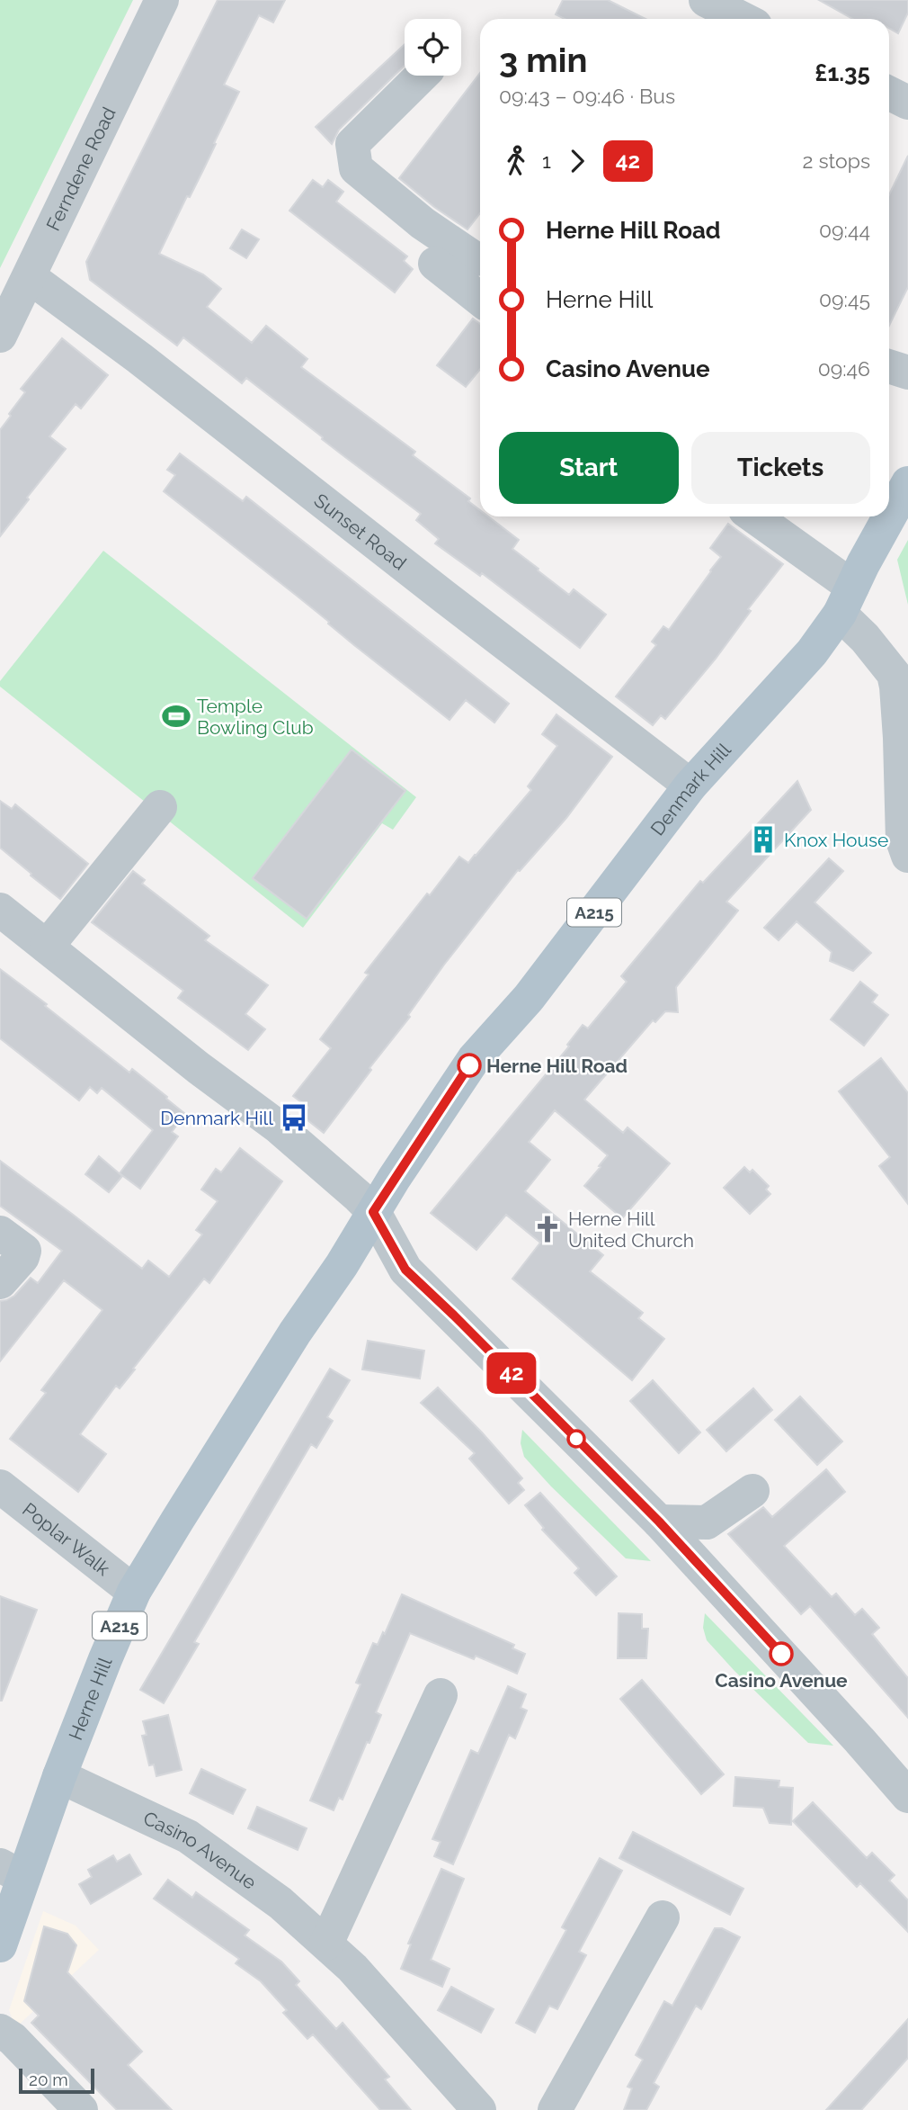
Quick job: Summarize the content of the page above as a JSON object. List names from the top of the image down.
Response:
{
  "streets": {
    "main road": ["Denmark Hill", "A215", "Herne Hill"],
    "street": [
      "Ferndene Road",
      "Sunset Road",
      "Poplar Walk",
      "Casino Avenue"
    ]
  },
  "crossings": [
    ["Ferndene Road", "Sunset Road"],
    ["Sunset Road", "Denmark Hill"],
    ["Denmark Hill", "Herne Hill"],
    ["Poplar Walk", "Herne Hill"],
    ["Herne Hill", "Casino Avenue"]
  ],
  "places": {
    "sports": ["Temple Bowling Club"],
    "building": ["Knox House"],
    "other": ["Herne Hill Road", "Casino Avenue"],
    "bus stop": ["Denmark Hill"],
    "church": ["Herne Hill United Church"]
  },
  "lines": ["bus line 42"],
  "scale_bar": "20 m",
  "page": {
    "on_map": "42",
    "heading": ["3 min", "09:43 – 09:46 · Bus", "£1.35"],
    "legs": ["1", "42", "2 stops"],
    "list": [
      {
        "name": "Herne Hill Road",
        "value": "09:44"
      },
      {
        "name": "Herne Hill",
        "value": "09:45"
      },
      {
        "name": "Casino Avenue",
        "value": "09:46"
      }
    ],
    "buttons": ["Start", "Tickets"],
    "scale": "20 m"
  }
}
